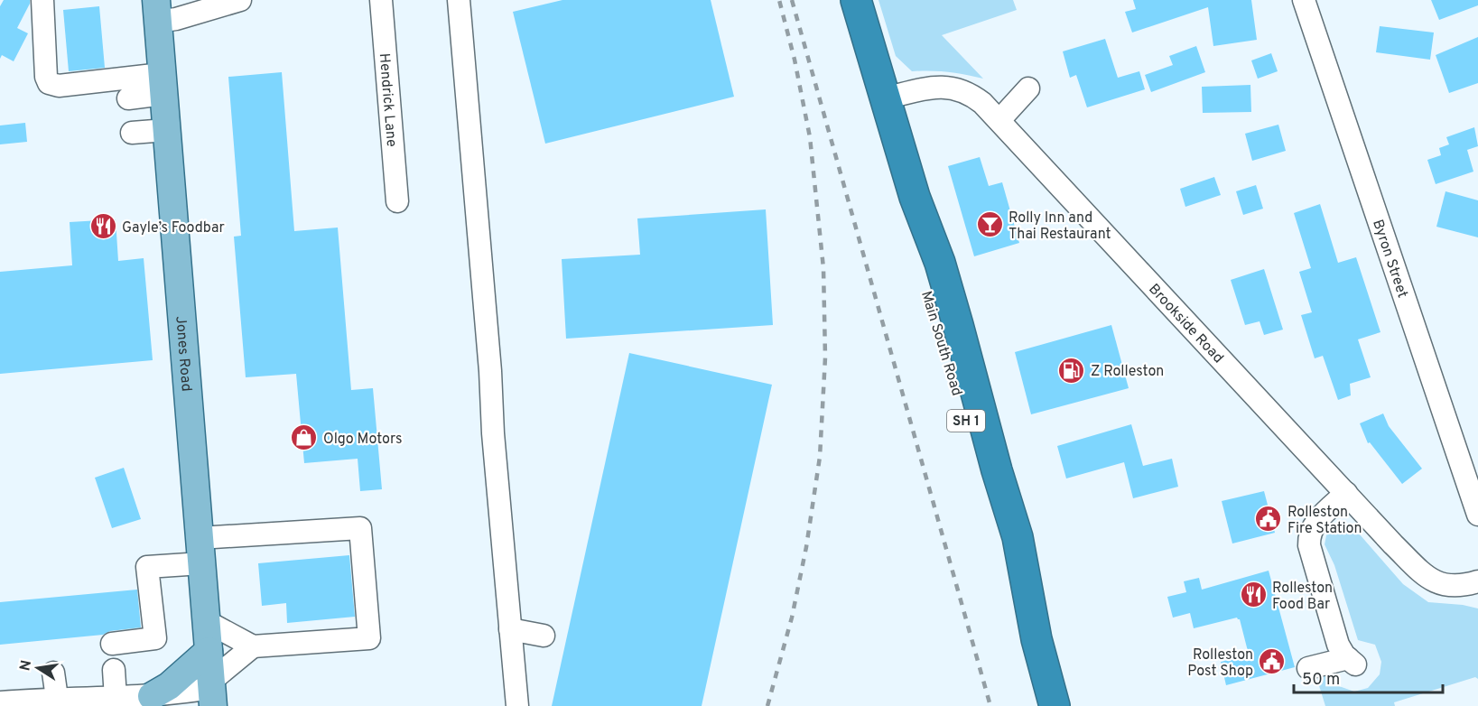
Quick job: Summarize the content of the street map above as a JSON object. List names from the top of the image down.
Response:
{
  "streets": {
    "highway": ["Main South Road", "SH 1"],
    "main road": ["Jones Road"],
    "street": ["Hendrick Lane", "Byron Street", "Brookside Road"]
  },
  "crossings": [
    ["Brookside Road", "Main South Road"]
  ],
  "places": {
    "bar": ["Rolly Inn and Thai Restaurant"],
    "restaurant": ["Gayle’s Foodbar", "Rolleston Food Bar"],
    "fuel station": ["Z Rolleston"],
    "shop": ["Olgo Motors"],
    "public building": ["Rolleston Fire Station", "Rolleston Post Shop"]
  },
  "scale_bar": "50 m",
  "north": "left"
}
